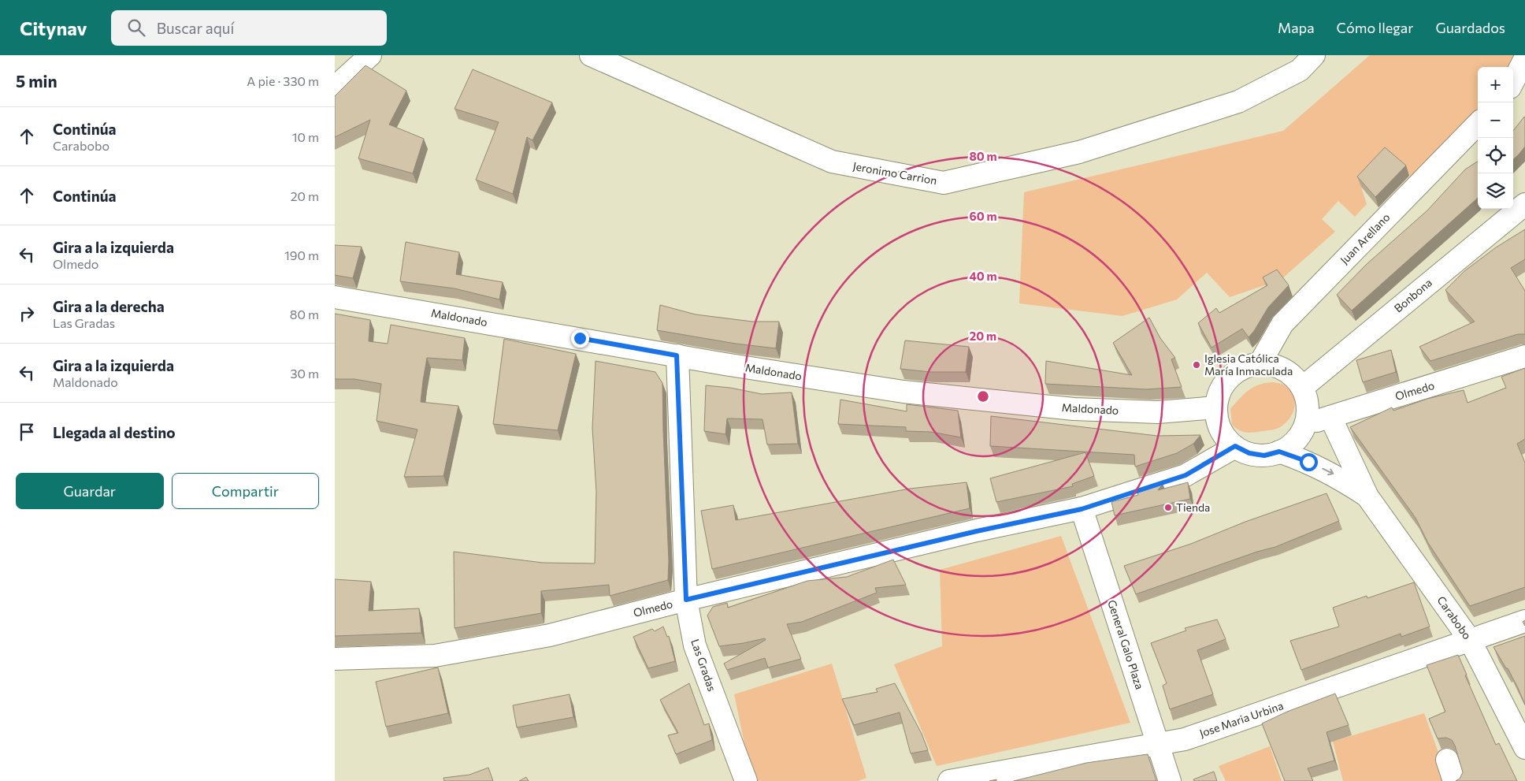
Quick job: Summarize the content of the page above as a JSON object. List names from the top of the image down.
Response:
{
  "streets": {
    "street": [
      "Jeronimo Carrion",
      "Juan Arellano",
      "Bonbona",
      "Maldonado",
      "Olmedo",
      "Carabobo",
      "General Galo Plaza",
      "Las Gradas",
      "Jose Maria Urbina"
    ]
  },
  "crossings": [
    ["Juan Arellano", "Bonbona"],
    ["Juan Arellano", "Maldonado"],
    ["Juan Arellano", "Olmedo"],
    ["Juan Arellano", "Carabobo"],
    ["Bonbona", "Maldonado"],
    ["Bonbona", "Olmedo"],
    ["Bonbona", "Carabobo"],
    ["Maldonado", "Olmedo"],
    ["Maldonado", "Carabobo"],
    ["Maldonado", "Las Gradas"],
    ["Olmedo", "Carabobo"],
    ["Olmedo", "General Galo Plaza"],
    ["Olmedo", "Las Gradas"],
    ["Carabobo", "Jose Maria Urbina"],
    ["General Galo Plaza", "Jose Maria Urbina"]
  ],
  "places": ["Iglesia Católica María Inmaculada", "Tienda"],
  "page": {
    "header": "Citynav",
    "search": "Buscar aquí",
    "nav": ["Mapa", "Cómo llegar", "Guardados"],
    "heading": ["5 min", "A pie · 330 m"],
    "map_buttons": ["+", "−"],
    "list": [
      ["Continúa", "Carabobo", "10 m"],
      ["Continúa", "20 m"],
      ["Gira a la izquierda", "Olmedo", "190 m"],
      ["Gira a la derecha", "Las Gradas", "80 m"],
      ["Gira a la izquierda", "Maldonado", "30 m"],
      "Llegada al destino"
    ],
    "buttons": ["Guardar", "Compartir"]
  },
  "rings": [
    "80 m",
    "60 m",
    "40 m",
    "20 m"
  ]
}
